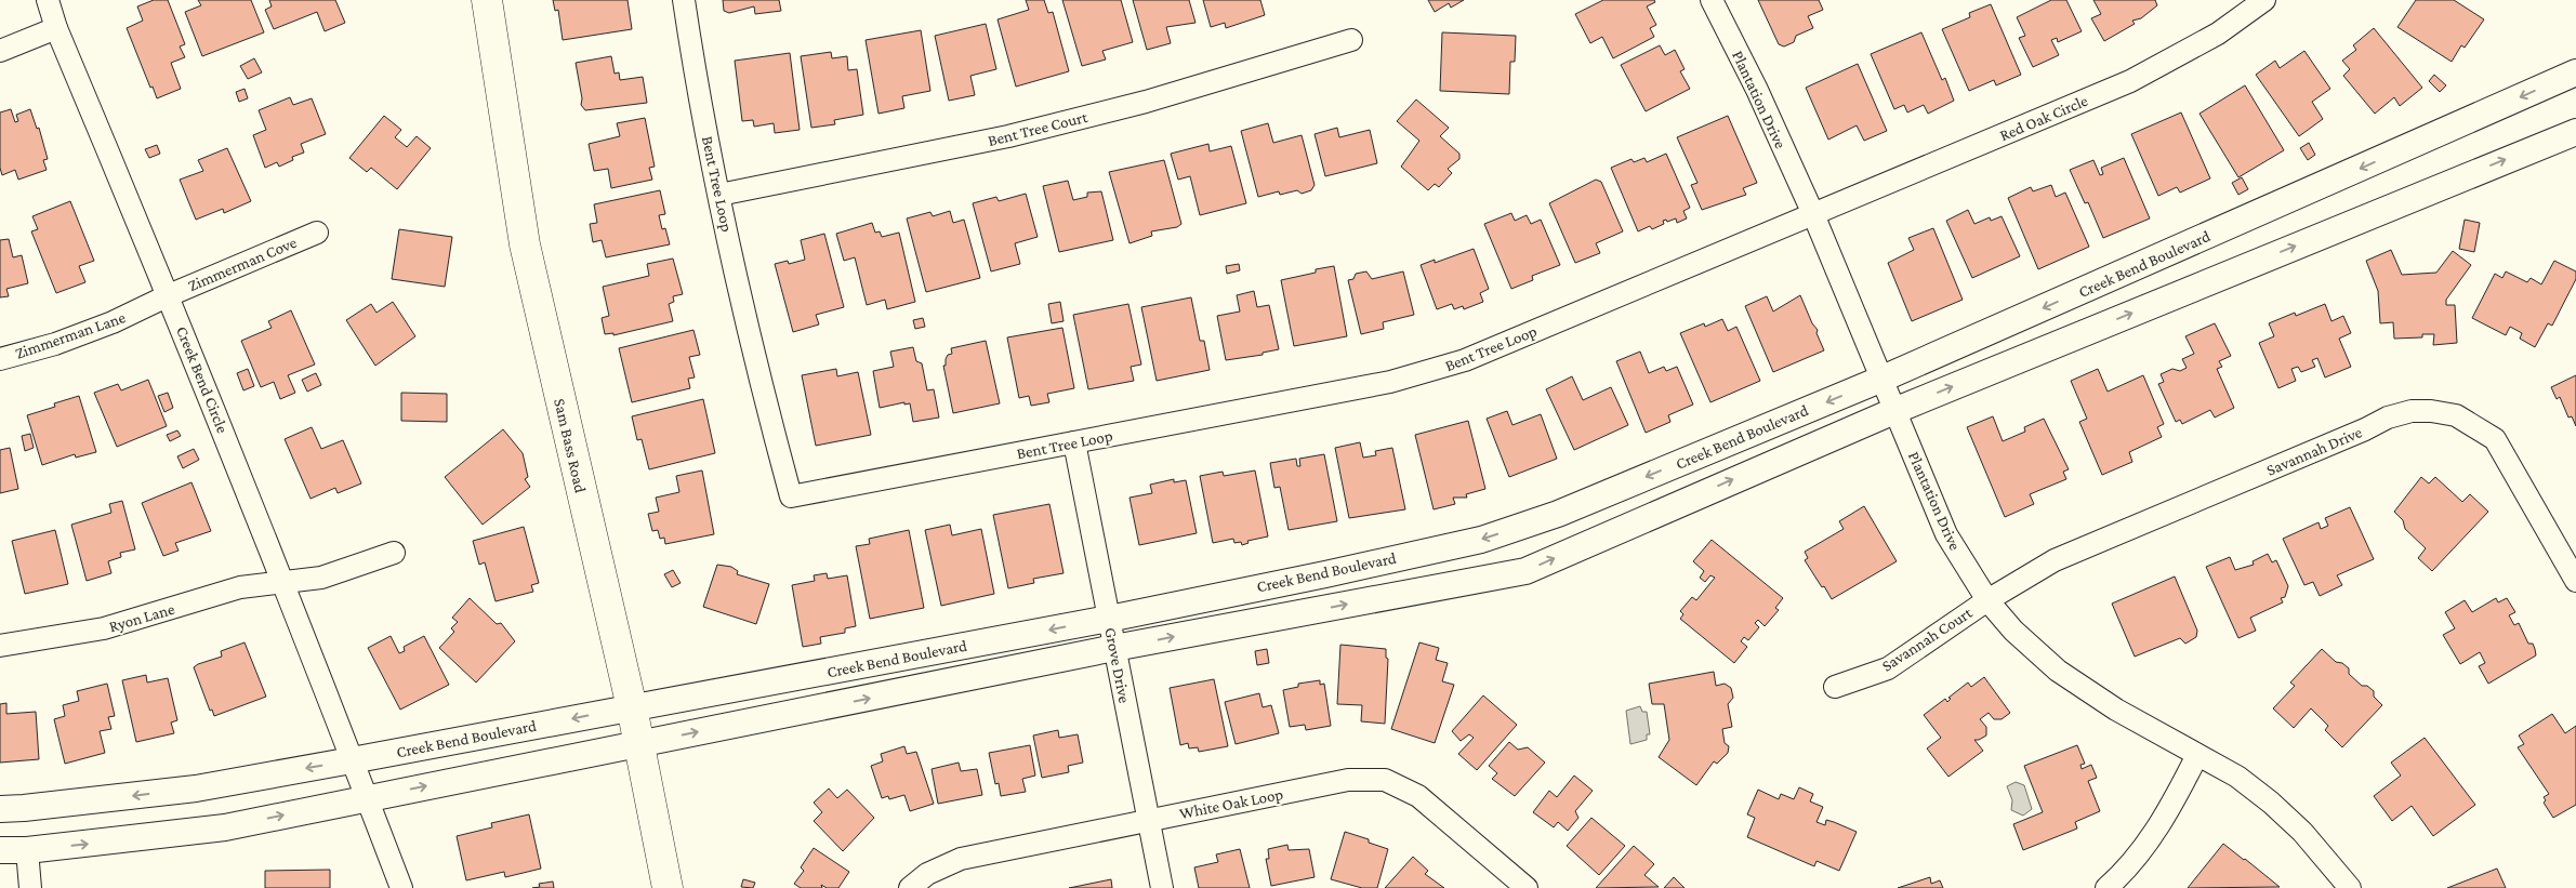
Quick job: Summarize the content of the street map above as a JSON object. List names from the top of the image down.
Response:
{
  "streets": {
    "main road": ["Sam Bass Road"],
    "street": [
      "Plantation Drive",
      "Red Oak Circle",
      "Bent Tree Court",
      "Bent Tree Loop",
      "Zimmerman Cove",
      "Creek Bend Boulevard",
      "Zimmerman Lane",
      "Creek Bend Circle",
      "Savannah Drive",
      "Ryon Lane",
      "Savannah Court",
      "Grove Drive",
      "White Oak Loop"
    ]
  },
  "crossings": [
    ["Plantation Drive", "Red Oak Circle"],
    ["Plantation Drive", "Bent Tree Loop"],
    ["Plantation Drive", "Creek Bend Boulevard"],
    ["Plantation Drive", "Savannah Drive"],
    ["Plantation Drive", "Savannah Court"],
    ["Red Oak Circle", "Bent Tree Loop"],
    ["Bent Tree Court", "Bent Tree Loop"],
    ["Bent Tree Loop", "Grove Drive"],
    ["Zimmerman Cove", "Zimmerman Lane"],
    ["Zimmerman Cove", "Creek Bend Circle"],
    ["Creek Bend Boulevard", "Creek Bend Circle"],
    ["Creek Bend Boulevard", "Sam Bass Road"],
    ["Creek Bend Boulevard", "Grove Drive"],
    ["Zimmerman Lane", "Creek Bend Circle"],
    ["Creek Bend Circle", "Ryon Lane"],
    ["Savannah Drive", "Savannah Court"],
    ["Grove Drive", "White Oak Loop"]
  ]
}
